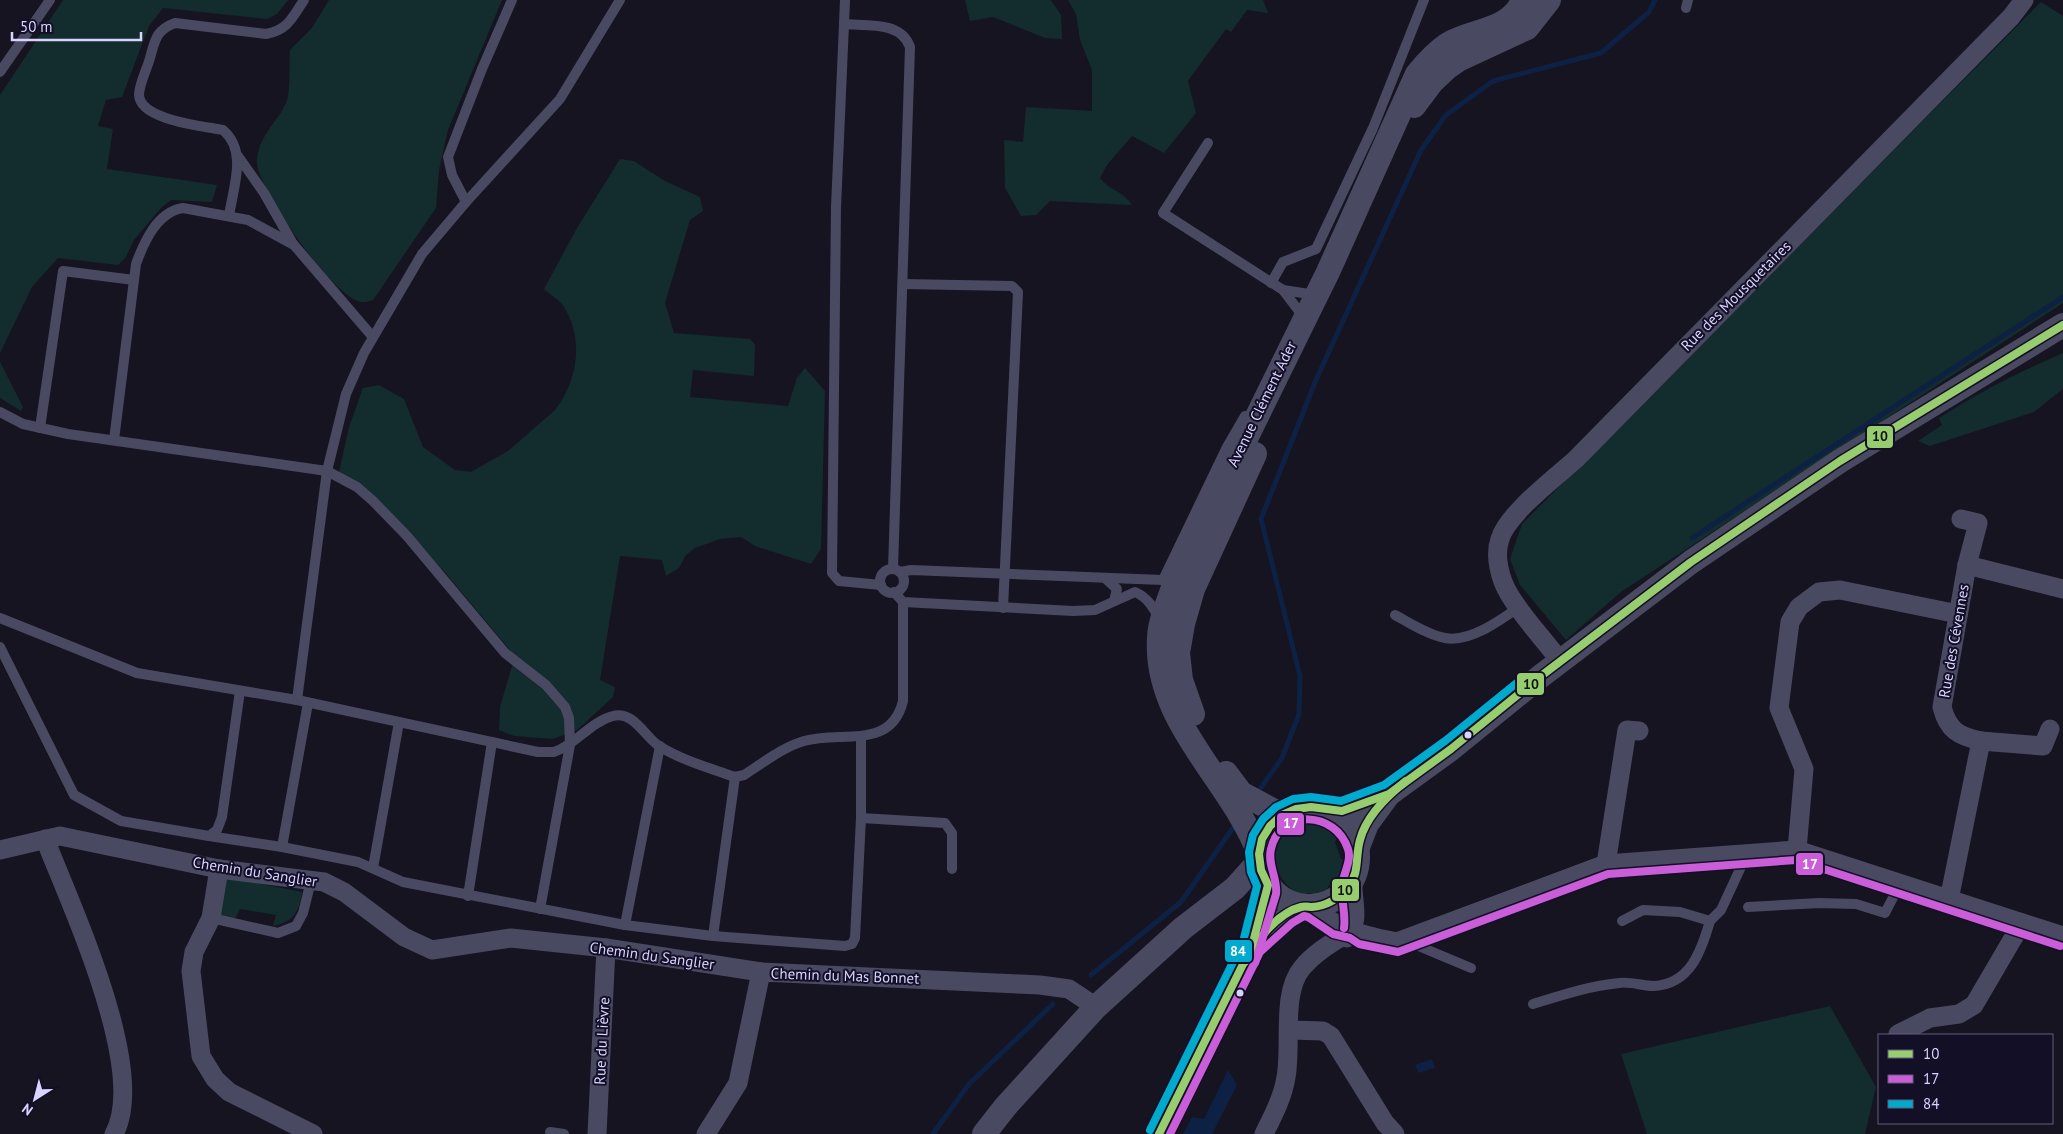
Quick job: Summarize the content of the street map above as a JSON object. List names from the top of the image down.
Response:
{
  "streets": {
    "street": [
      "Rue des Mousquetaires",
      "Avenue Clément Ader",
      "Rue des Cévennes",
      "Chemin du Sanglier",
      "Chemin du Mas Bonnet",
      "Rue du Lièvre"
    ]
  },
  "crossings": [
    ["Chemin du Sanglier", "Chemin du Mas Bonnet"],
    ["Chemin du Sanglier", "Rue du Lièvre"]
  ],
  "lines": ["transit line 10", "transit line 84", "transit line 17"],
  "legend": ["10", "17", "84"],
  "scale_bar": "50 m",
  "north": "bottom left"
}
